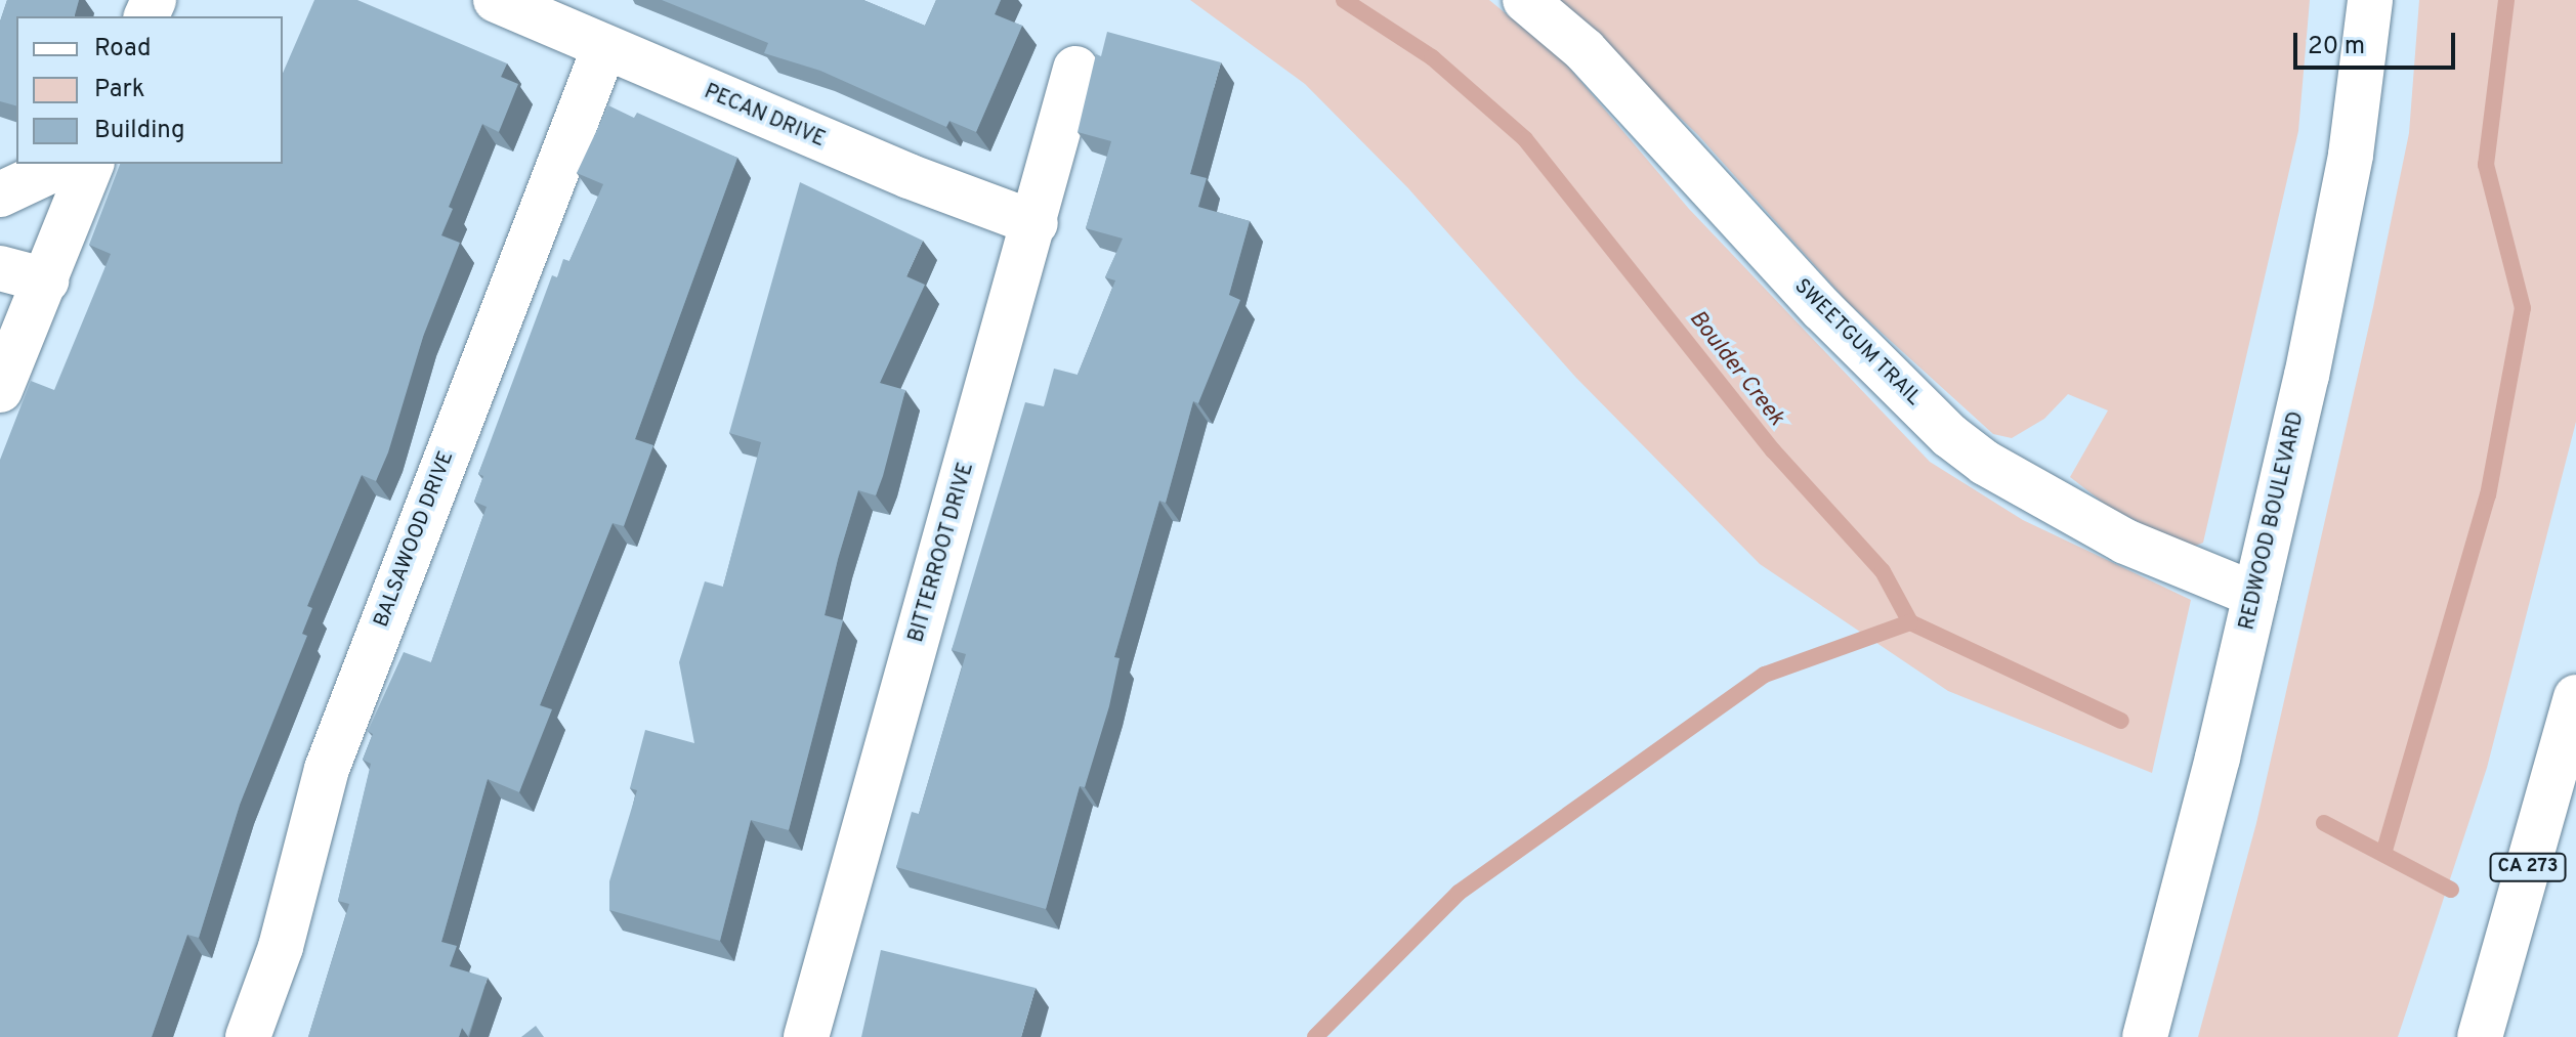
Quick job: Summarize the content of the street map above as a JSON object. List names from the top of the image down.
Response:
{
  "streets": {
    "street": [
      "PECAN DRIVE",
      "SWEETGUM TRAIL",
      "REDWOOD BOULEVARD",
      "BALSAWOOD DRIVE",
      "BITTERROOT DRIVE",
      "CA 273"
    ]
  },
  "crossings": [
    ["PECAN DRIVE", "BALSAWOOD DRIVE"],
    ["PECAN DRIVE", "BITTERROOT DRIVE"],
    ["SWEETGUM TRAIL", "REDWOOD BOULEVARD"]
  ],
  "water": ["Boulder Creek"],
  "legend": ["Road", "Park", "Building"],
  "scale_bar": "20 m"
}
